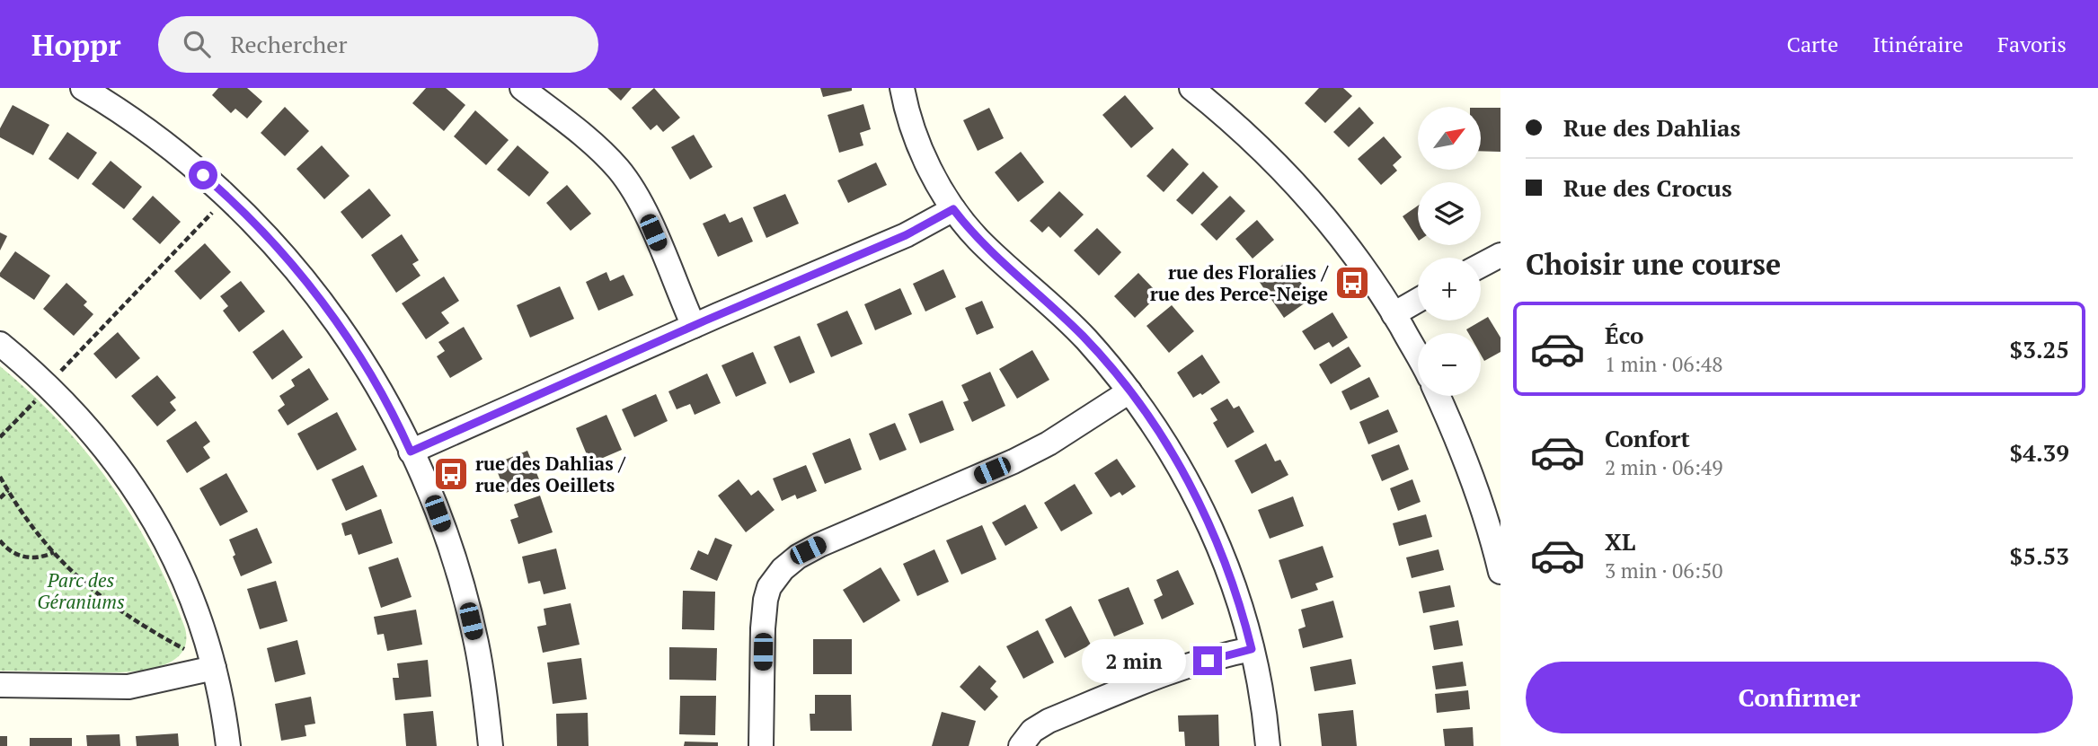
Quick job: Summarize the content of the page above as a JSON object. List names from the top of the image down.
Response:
{
  "parks": ["Parc des Géraniums"],
  "places": {
    "bus stop": ["rue des Floralies / rue des Perce-Neige", "rue des Dahlias / rue des Oeillets"]
  },
  "north": "top right",
  "page": {
    "header": "Hoppr",
    "search": "Rechercher",
    "nav": ["Carte", "Itinéraire", "Favoris"],
    "banner": ["Rue des Dahlias", "Rue des Crocus"],
    "map_buttons": ["+", "−"],
    "heading": "Choisir une course",
    "list": [
      {
        "name": "Éco",
        "note": "1 min · 06:48",
        "value": "$3.25"
      },
      {
        "name": "Confort",
        "note": "2 min · 06:49",
        "value": "$4.39"
      },
      {
        "name": "XL",
        "note": "3 min · 06:50",
        "value": "$5.53"
      }
    ],
    "bubble": "2 min",
    "buttons": "Confirmer"
  }
}
